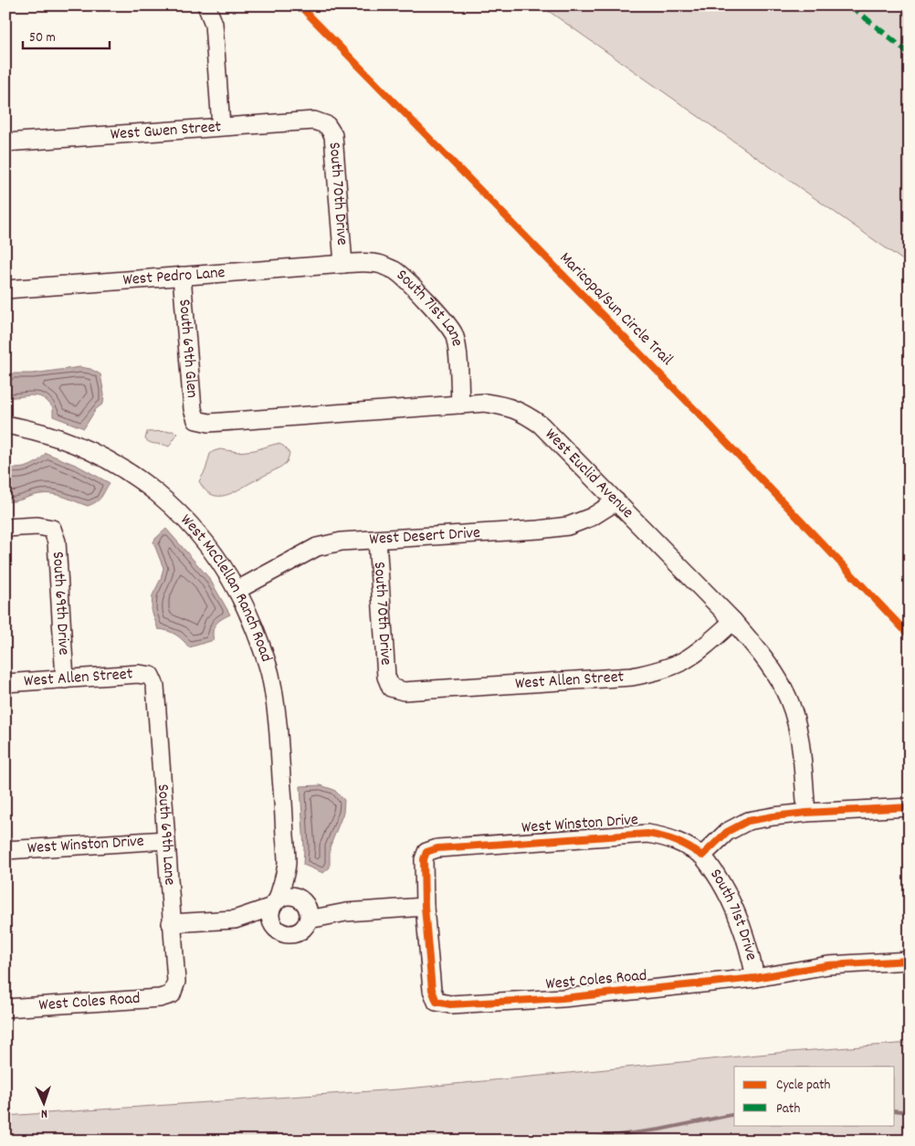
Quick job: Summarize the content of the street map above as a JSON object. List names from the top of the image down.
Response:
{
  "streets": {
    "street": [
      "West Gwen Street",
      "South 70th Drive",
      "West Pedro Lane",
      "South 71st Lane",
      "South 69th Glen",
      "West Euclid Avenue",
      "West Desert Drive",
      "West McClellan Ranch Road",
      "South 69th Drive",
      "West Allen Street",
      "West Winston Drive",
      "South 69th Lane",
      "South 71st Drive",
      "West Coles Road"
    ],
    "cycle path": ["Maricopa/Sun Circle Trail"]
  },
  "crossings": [
    ["West Gwen Street", "South 70th Drive"],
    ["South 70th Drive", "West Pedro Lane"],
    ["South 70th Drive", "South 71st Lane"],
    ["South 70th Drive", "West Desert Drive"],
    ["South 70th Drive", "West Allen Street"],
    ["West Pedro Lane", "South 71st Lane"],
    ["West Pedro Lane", "South 69th Glen"],
    ["South 71st Lane", "West Euclid Avenue"],
    ["South 69th Glen", "West Euclid Avenue"],
    ["West Euclid Avenue", "West Desert Drive"],
    ["West Euclid Avenue", "West Allen Street"],
    ["West Desert Drive", "West McClellan Ranch Road"],
    ["South 69th Drive", "West Allen Street"],
    ["West Allen Street", "South 69th Lane"],
    ["West Winston Drive", "South 69th Lane"],
    ["West Winston Drive", "South 71st Drive"],
    ["West Winston Drive", "West Coles Road"],
    ["South 69th Lane", "West Coles Road"],
    ["South 71st Drive", "West Coles Road"]
  ],
  "legend": ["Cycle path", "Path"],
  "scale_bar": "50 m",
  "north": "bottom"
}
